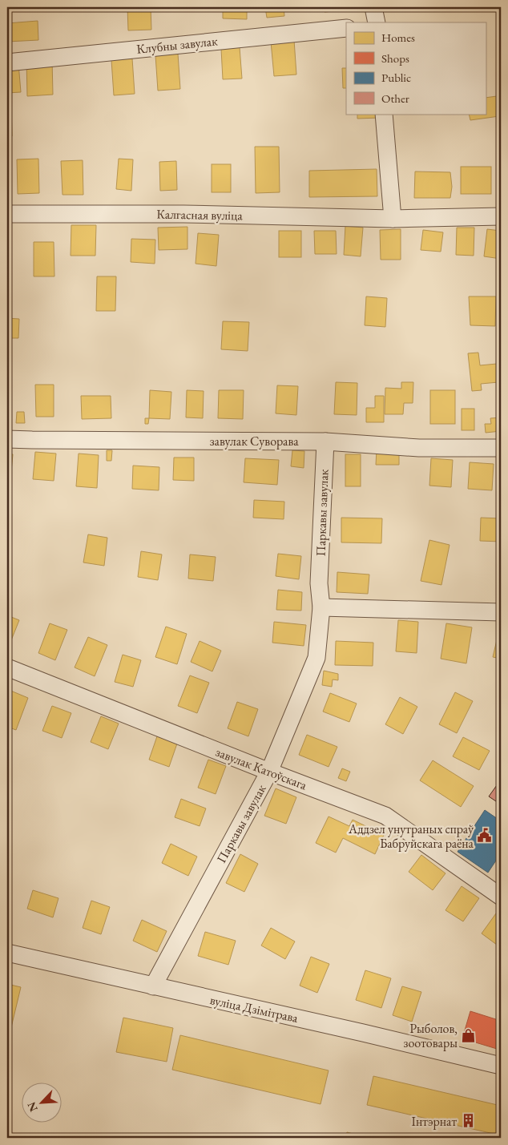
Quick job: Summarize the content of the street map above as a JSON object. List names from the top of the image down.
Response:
{
  "streets": {
    "street": [
      "Клубны завулак",
      "Калгасная вуліца",
      "завулак Суворава",
      "Паркавы завулак",
      "завулак Катоўскага",
      "вуліца Дзімітрава"
    ]
  },
  "crossings": [
    ["завулак Суворава", "Паркавы завулак"],
    ["Паркавы завулак", "завулак Катоўскага"],
    ["Паркавы завулак", "вуліца Дзімітрава"]
  ],
  "places": {
    "public building": ["Аддзел унутраных спраў Бабруйскага раёна"],
    "shop": ["Рыболов, зоотовары"],
    "building": ["Інтэрнат"]
  },
  "legend": [
    "Homes",
    "Shops",
    "Public",
    "Other"
  ],
  "north": "bottom left"
}
